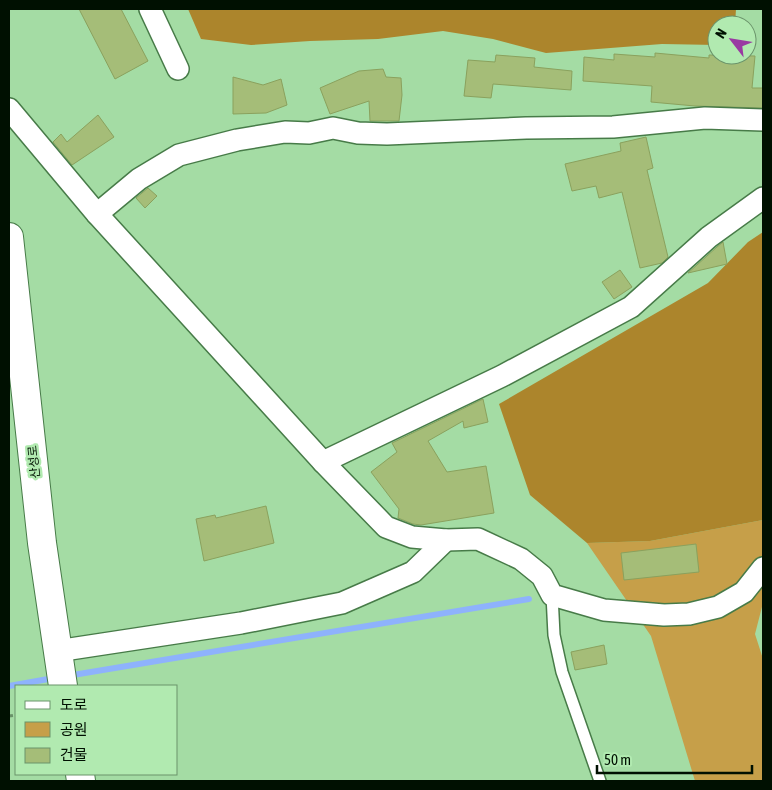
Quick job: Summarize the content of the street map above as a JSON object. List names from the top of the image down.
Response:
{
  "streets": {
    "street": ["산성로"]
  },
  "legend": ["도로", "공원", "건물"],
  "scale_bar": "50 m",
  "north": "top left"
}
